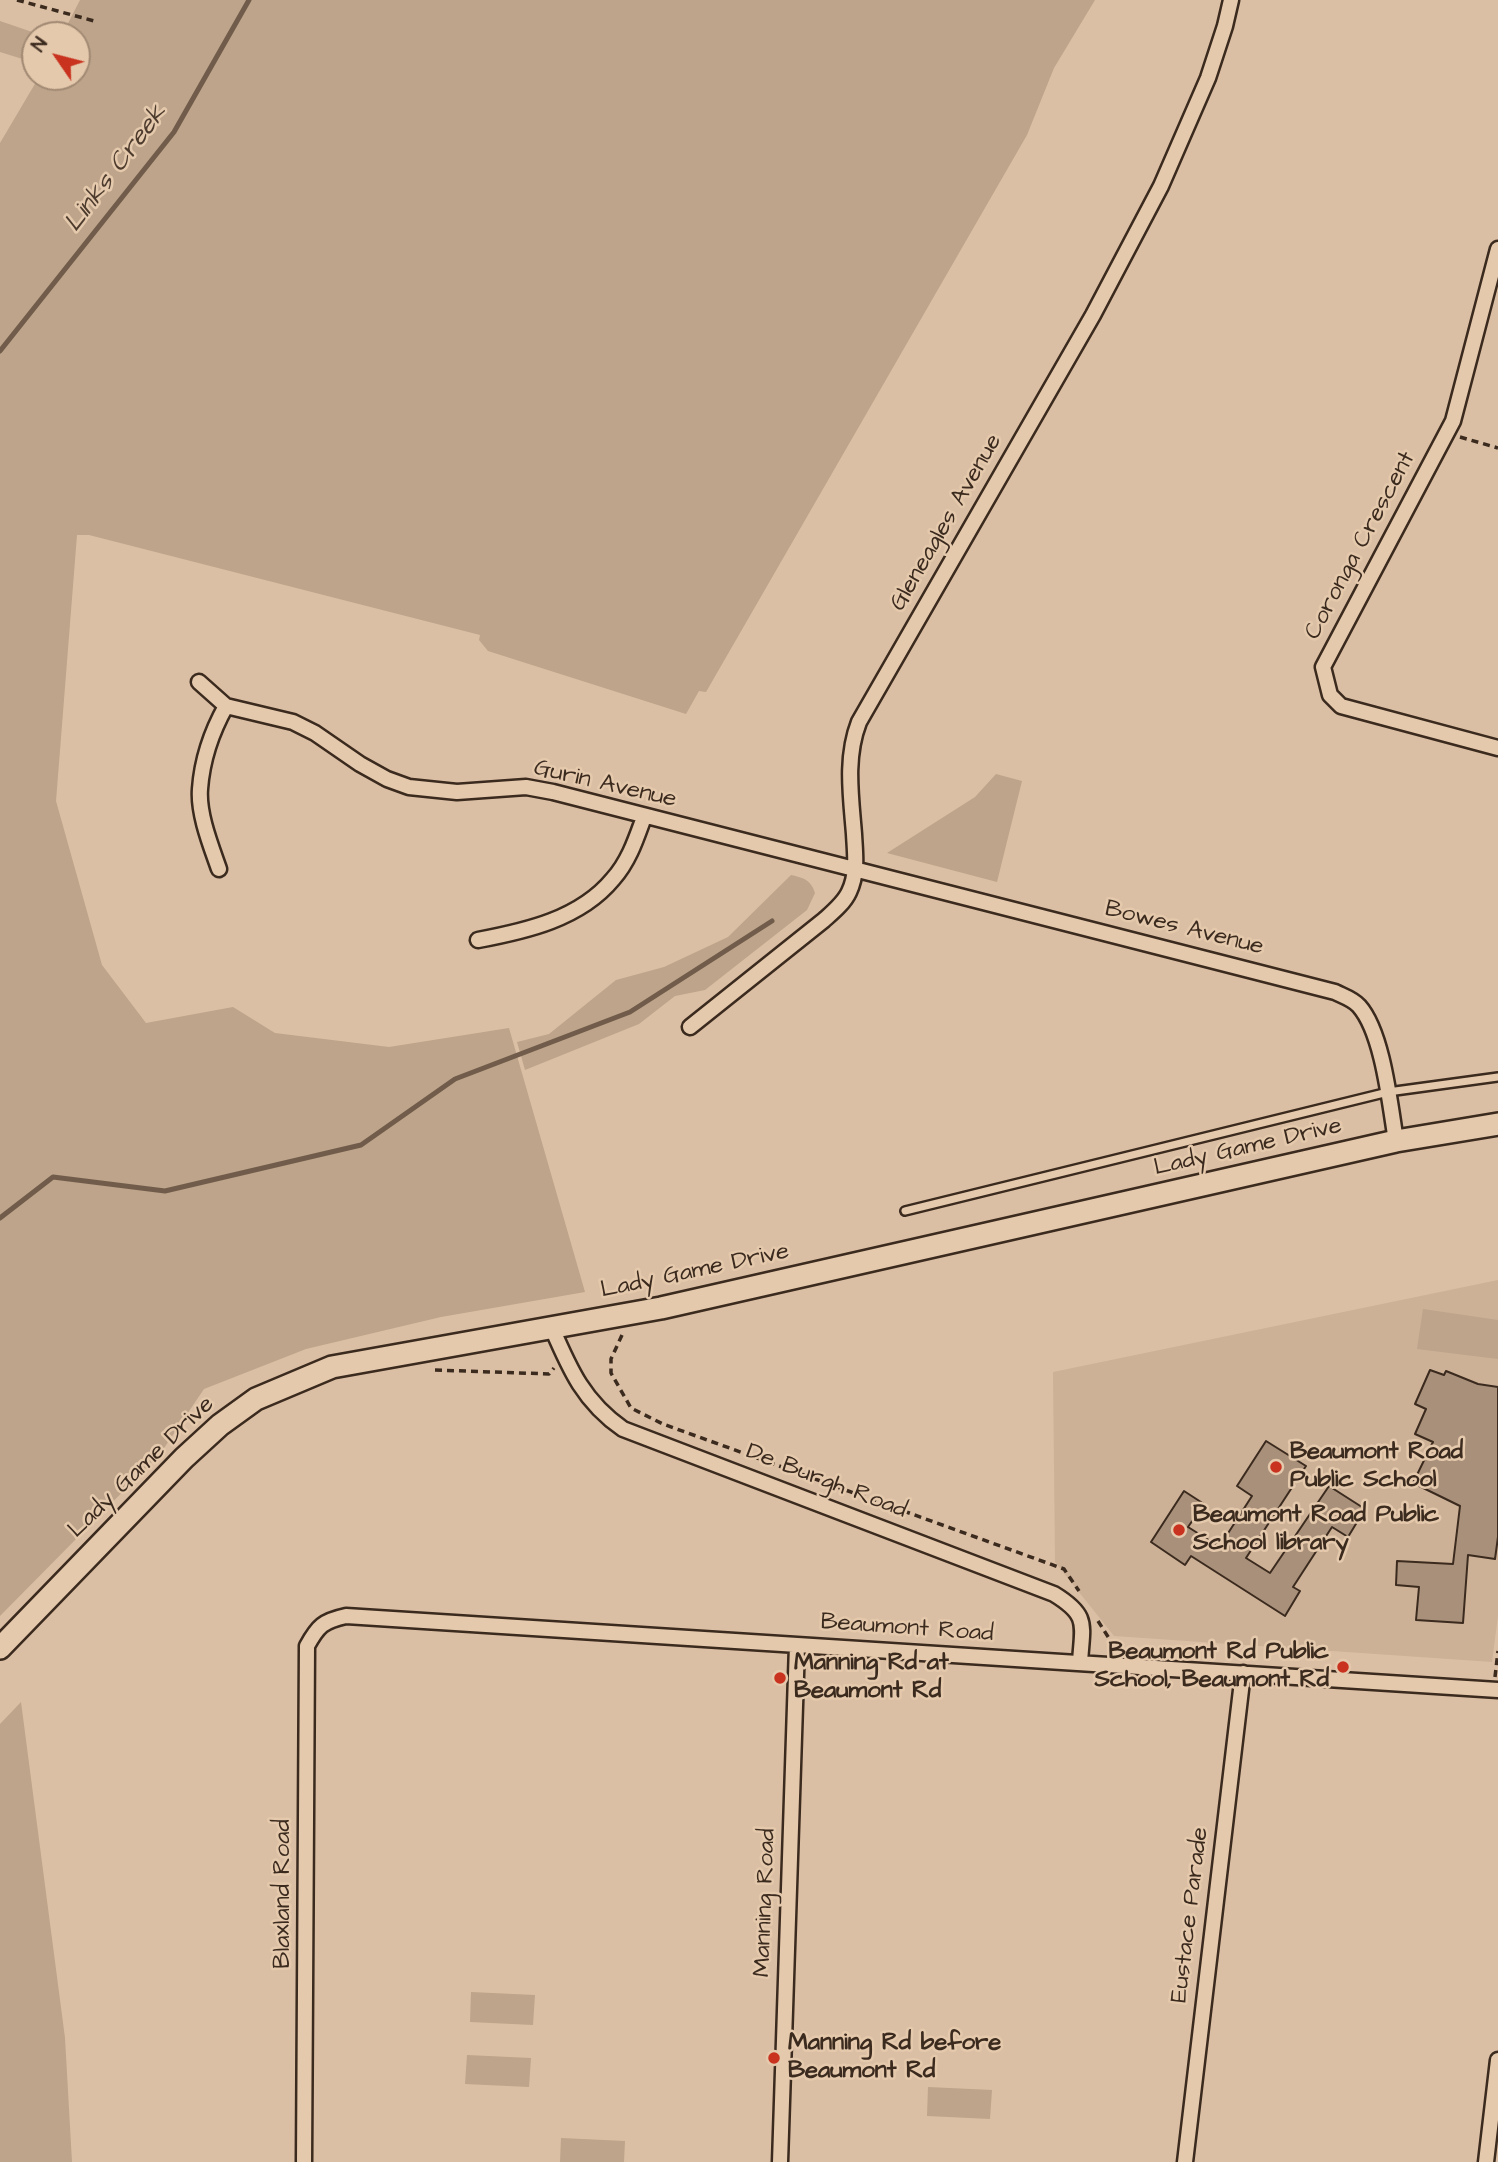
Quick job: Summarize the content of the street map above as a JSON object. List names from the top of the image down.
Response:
{
  "streets": {
    "main road": ["Lady Game Drive"],
    "street": [
      "Gleneagles Avenue",
      "Coronga Crescent",
      "Gurin Avenue",
      "Bowes Avenue",
      "De Burgh Road",
      "Beaumont Road",
      "Blaxland Road",
      "Manning Road",
      "Eustace Parade"
    ]
  },
  "crossings": [
    ["Gleneagles Avenue", "Gurin Avenue"],
    ["Gleneagles Avenue", "Bowes Avenue"],
    ["Gurin Avenue", "Bowes Avenue"],
    ["Bowes Avenue", "Lady Game Drive"],
    ["Lady Game Drive", "De Burgh Road"],
    ["De Burgh Road", "Beaumont Road"],
    ["Beaumont Road", "Blaxland Road"],
    ["Beaumont Road", "Manning Road"],
    ["Beaumont Road", "Eustace Parade"]
  ],
  "water": ["Links Creek"],
  "places": [
    "Beaumont Road Public School",
    "Beaumont Road Public School library",
    "Beaumont Rd Public School, Beaumont Rd",
    "Manning Rd at Beaumont Rd",
    "Manning Rd before Beaumont Rd"
  ],
  "north": "top left"
}
